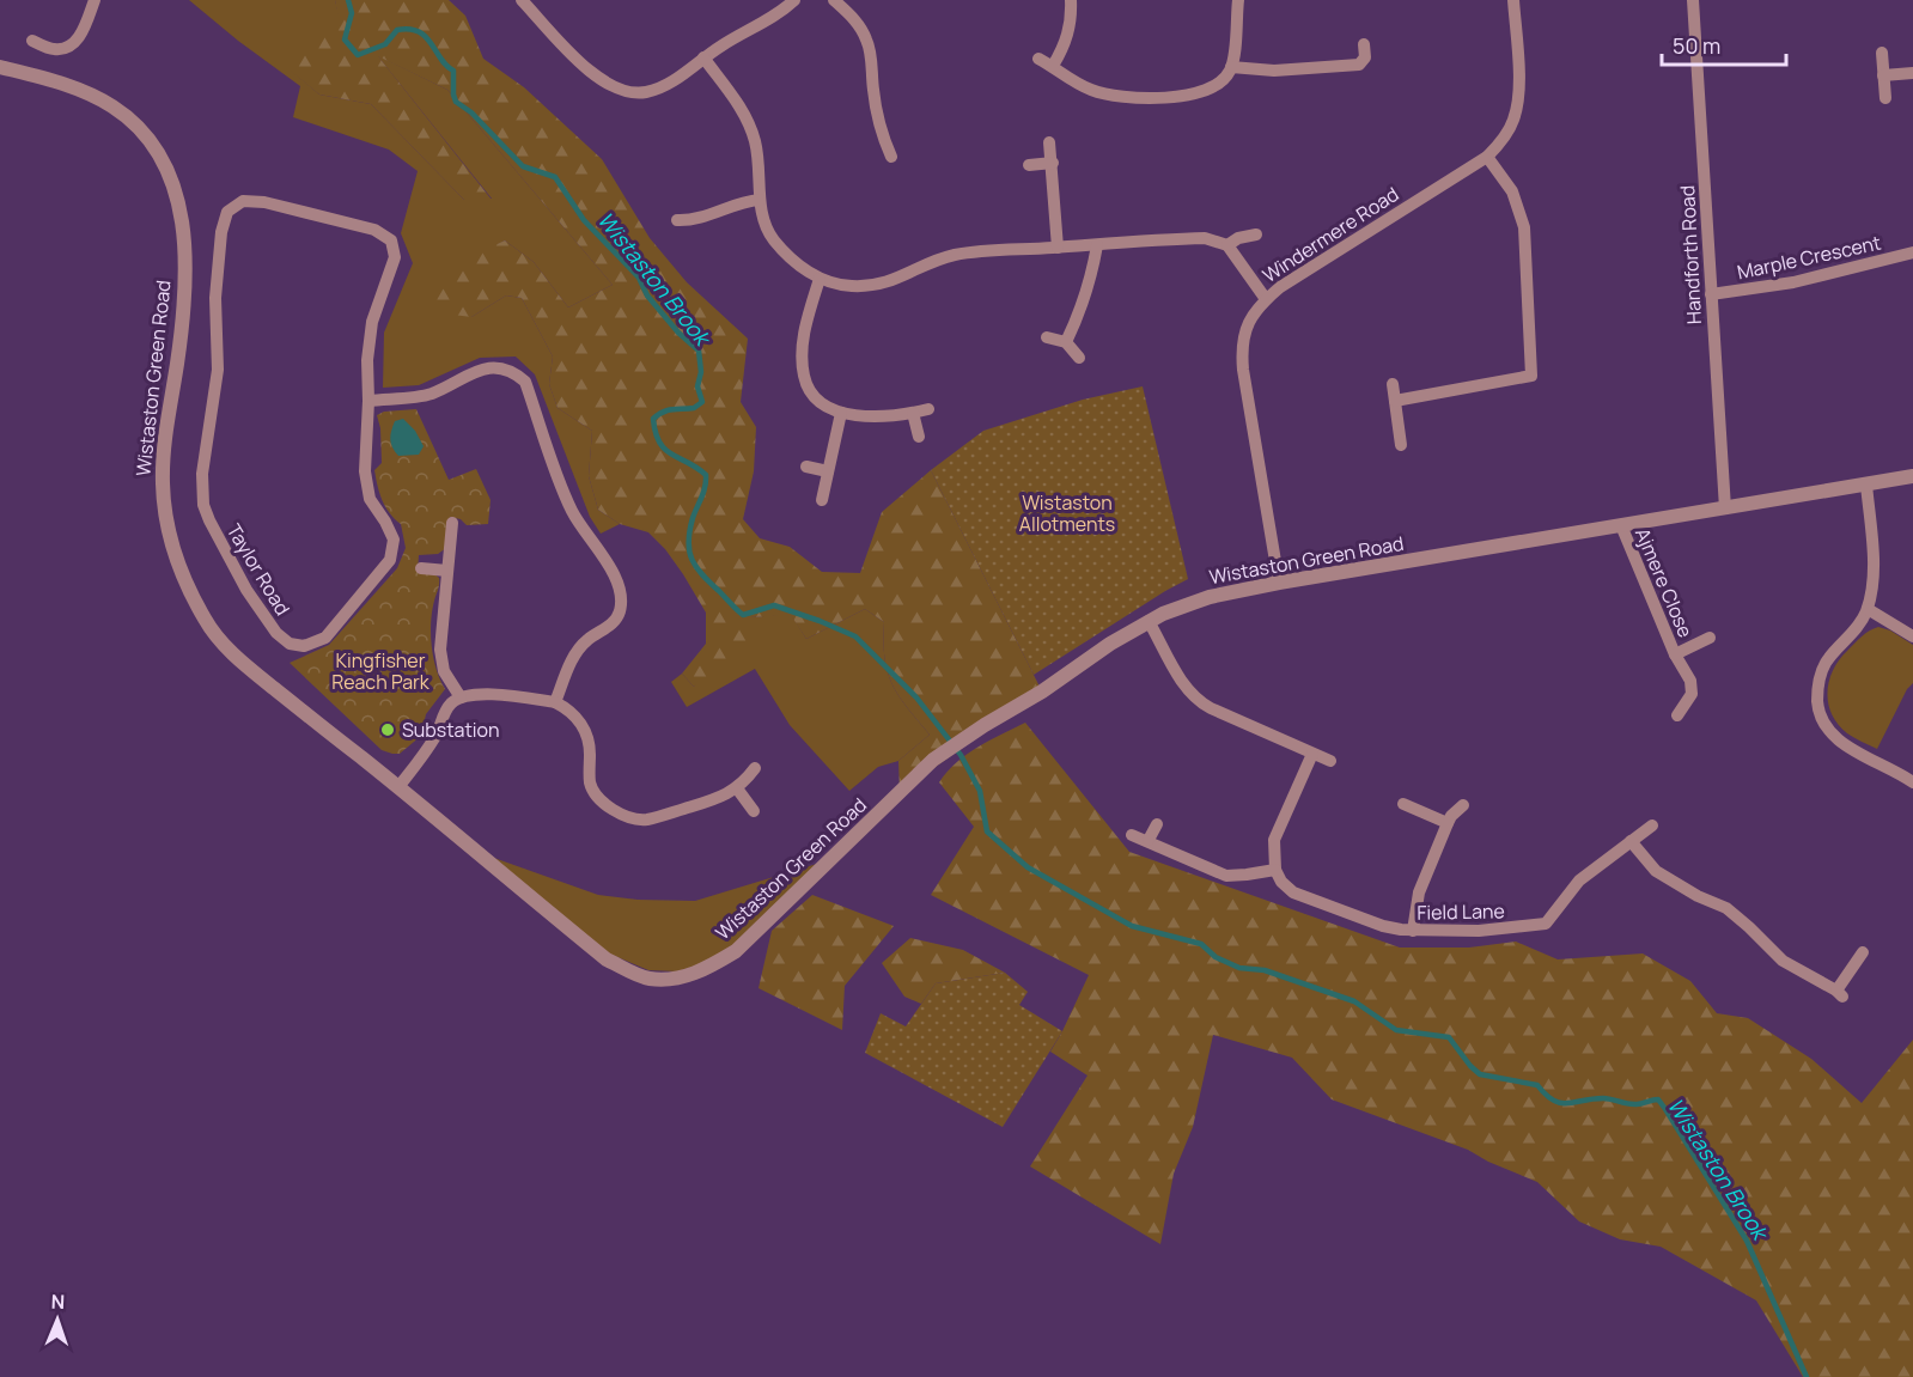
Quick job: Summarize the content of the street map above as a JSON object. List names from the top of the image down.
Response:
{
  "streets": {
    "street": [
      "Windermere Road",
      "Handforth Road",
      "Marple Crescent",
      "Wistaston Green Road",
      "Taylor Road",
      "Ajmere Close",
      "Field Lane"
    ]
  },
  "crossings": [
    ["Windermere Road", "Wistaston Green Road"],
    ["Handforth Road", "Marple Crescent"],
    ["Handforth Road", "Wistaston Green Road"],
    ["Wistaston Green Road", "Ajmere Close"]
  ],
  "water": ["Wistaston Brook"],
  "parks": ["Wistaston Allotments", "Kingfisher Reach Park"],
  "places": ["Substation"],
  "scale_bar": "50 m",
  "north": "top"
}
